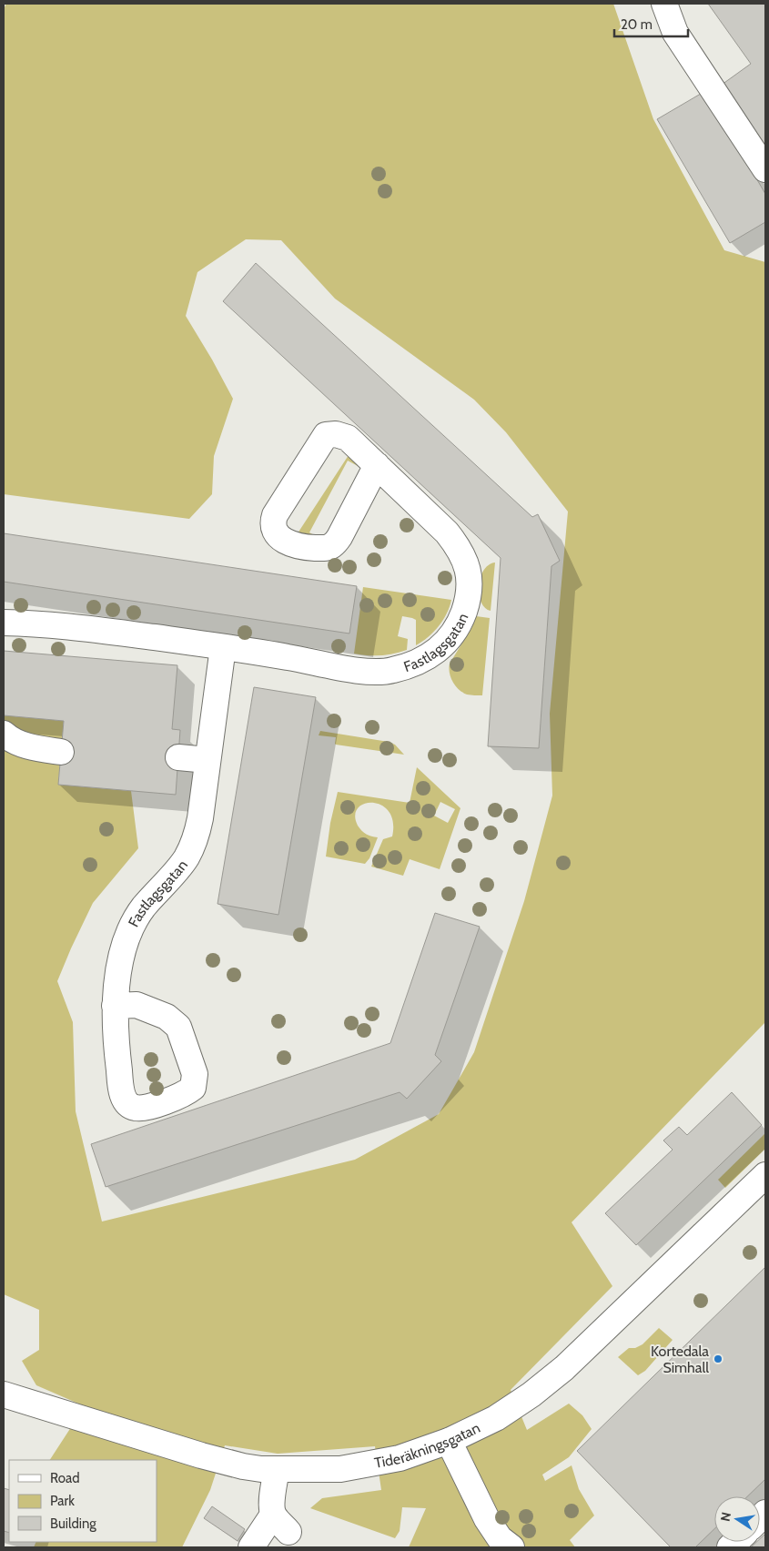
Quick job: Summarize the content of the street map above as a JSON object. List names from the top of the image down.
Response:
{
  "streets": {
    "street": ["Fastlagsgatan", "Tideräkningsgatan"]
  },
  "places": ["Kortedala Simhall"],
  "legend": ["Road", "Park", "Building"],
  "scale_bar": "20 m",
  "north": "left"
}
